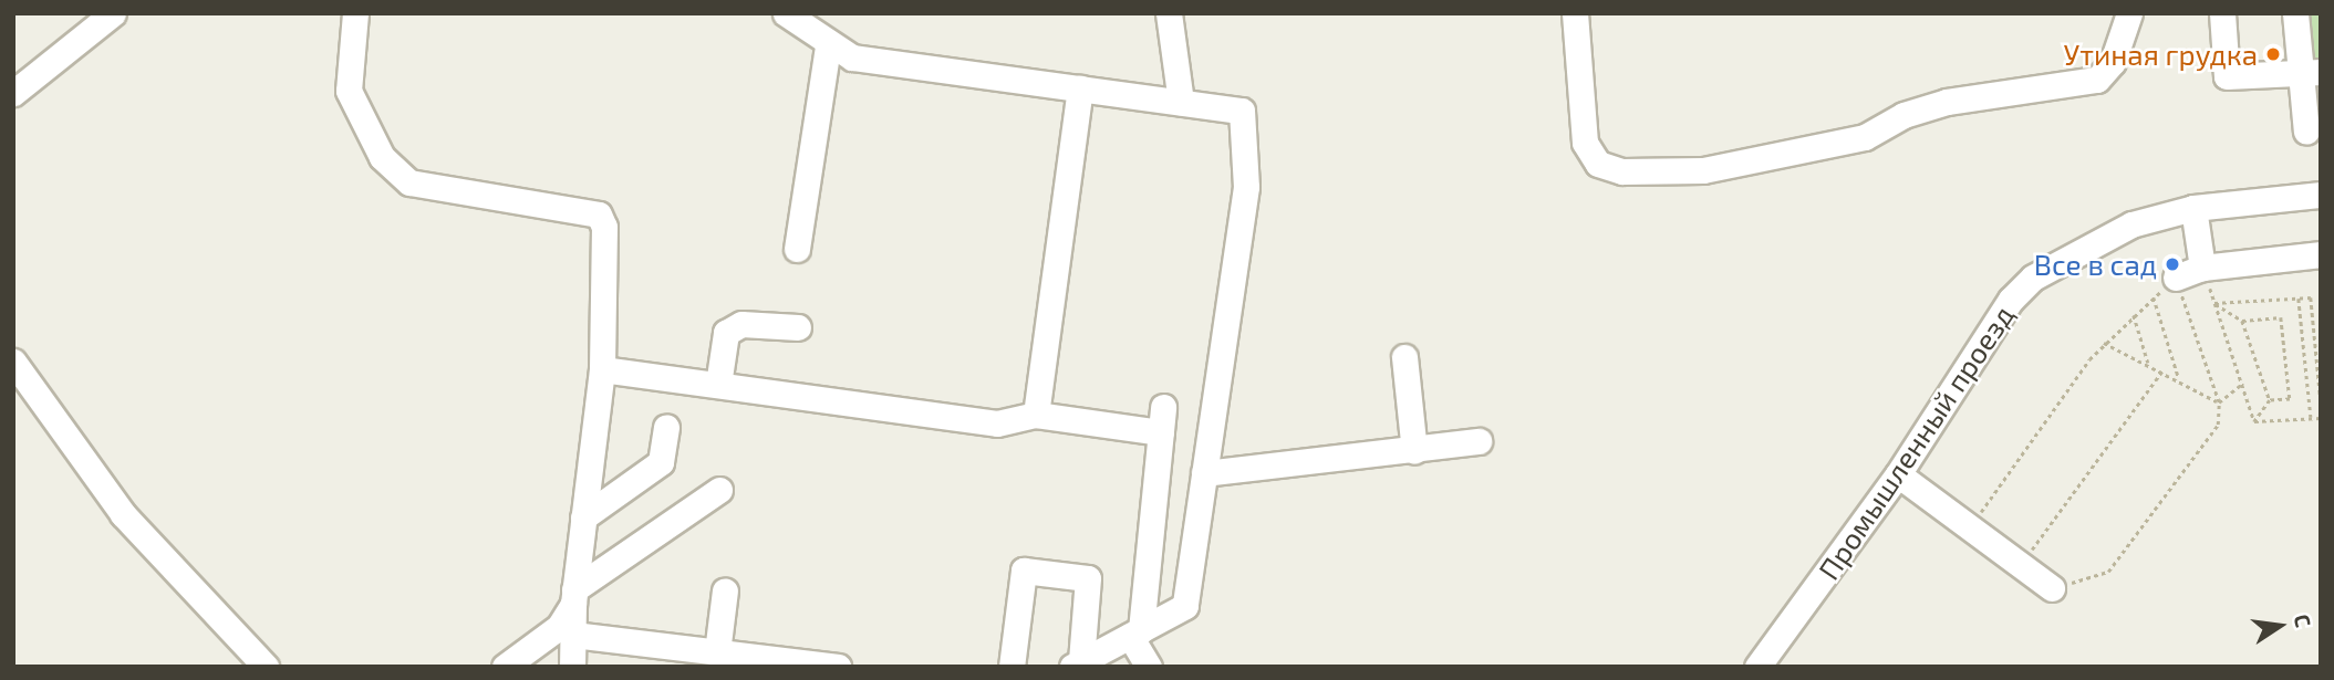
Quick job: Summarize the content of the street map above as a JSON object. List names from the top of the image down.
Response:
{
  "streets": {
    "street": ["Промышленный проезд"]
  },
  "places": ["Утиная грудка", "Все в сад"],
  "north": "right"
}
